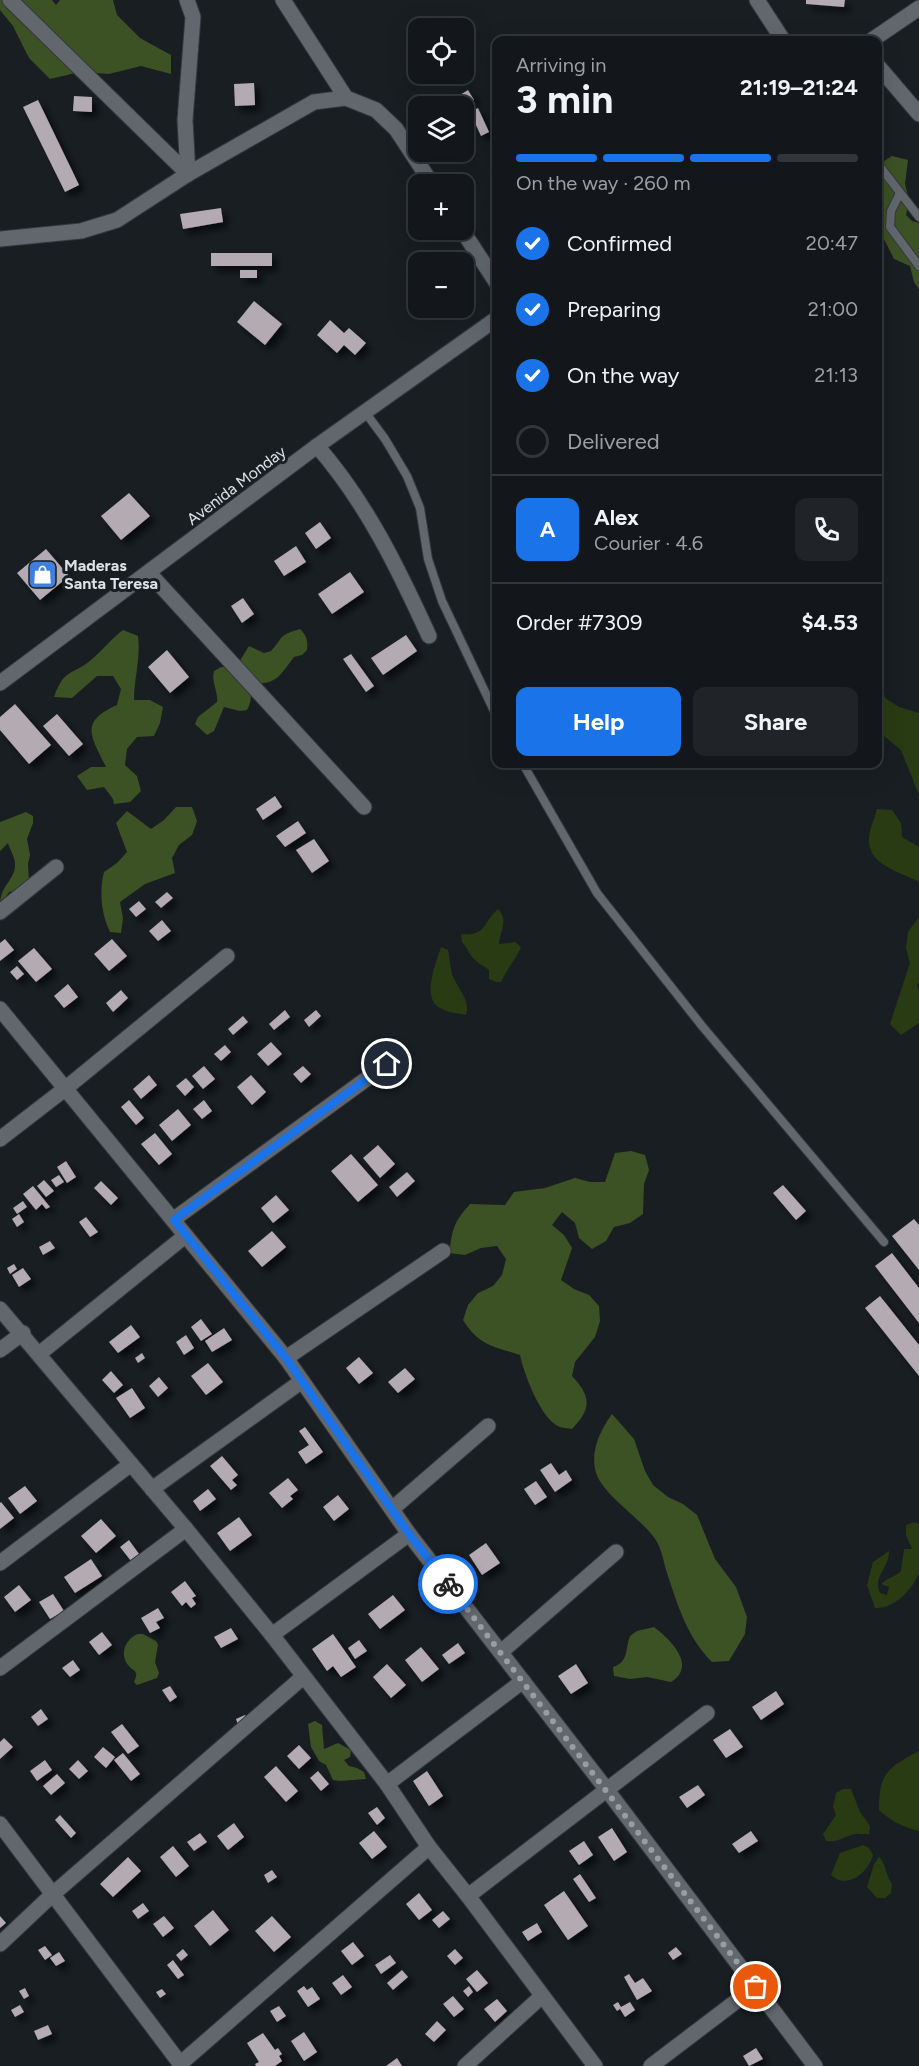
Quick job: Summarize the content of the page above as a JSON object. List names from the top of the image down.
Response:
{
  "streets": {
    "street": ["Avenida Monday"]
  },
  "places": {
    "shop": ["Maderas Santa Teresa"]
  },
  "page": {
    "map_buttons": ["+", "−"],
    "heading": ["3 min", "Arriving in", "21:19–21:24"],
    "panel": [
      "Alex",
      "Courier · 4.6",
      "Order #7309",
      "$4.53"
    ],
    "bar": "On the way · 260 m",
    "list": [
      ["Confirmed", "20:47"],
      ["Preparing", "21:00"],
      ["On the way", "21:13"],
      "Delivered"
    ],
    "round": "A",
    "buttons": ["Help", "Share"]
  }
}
